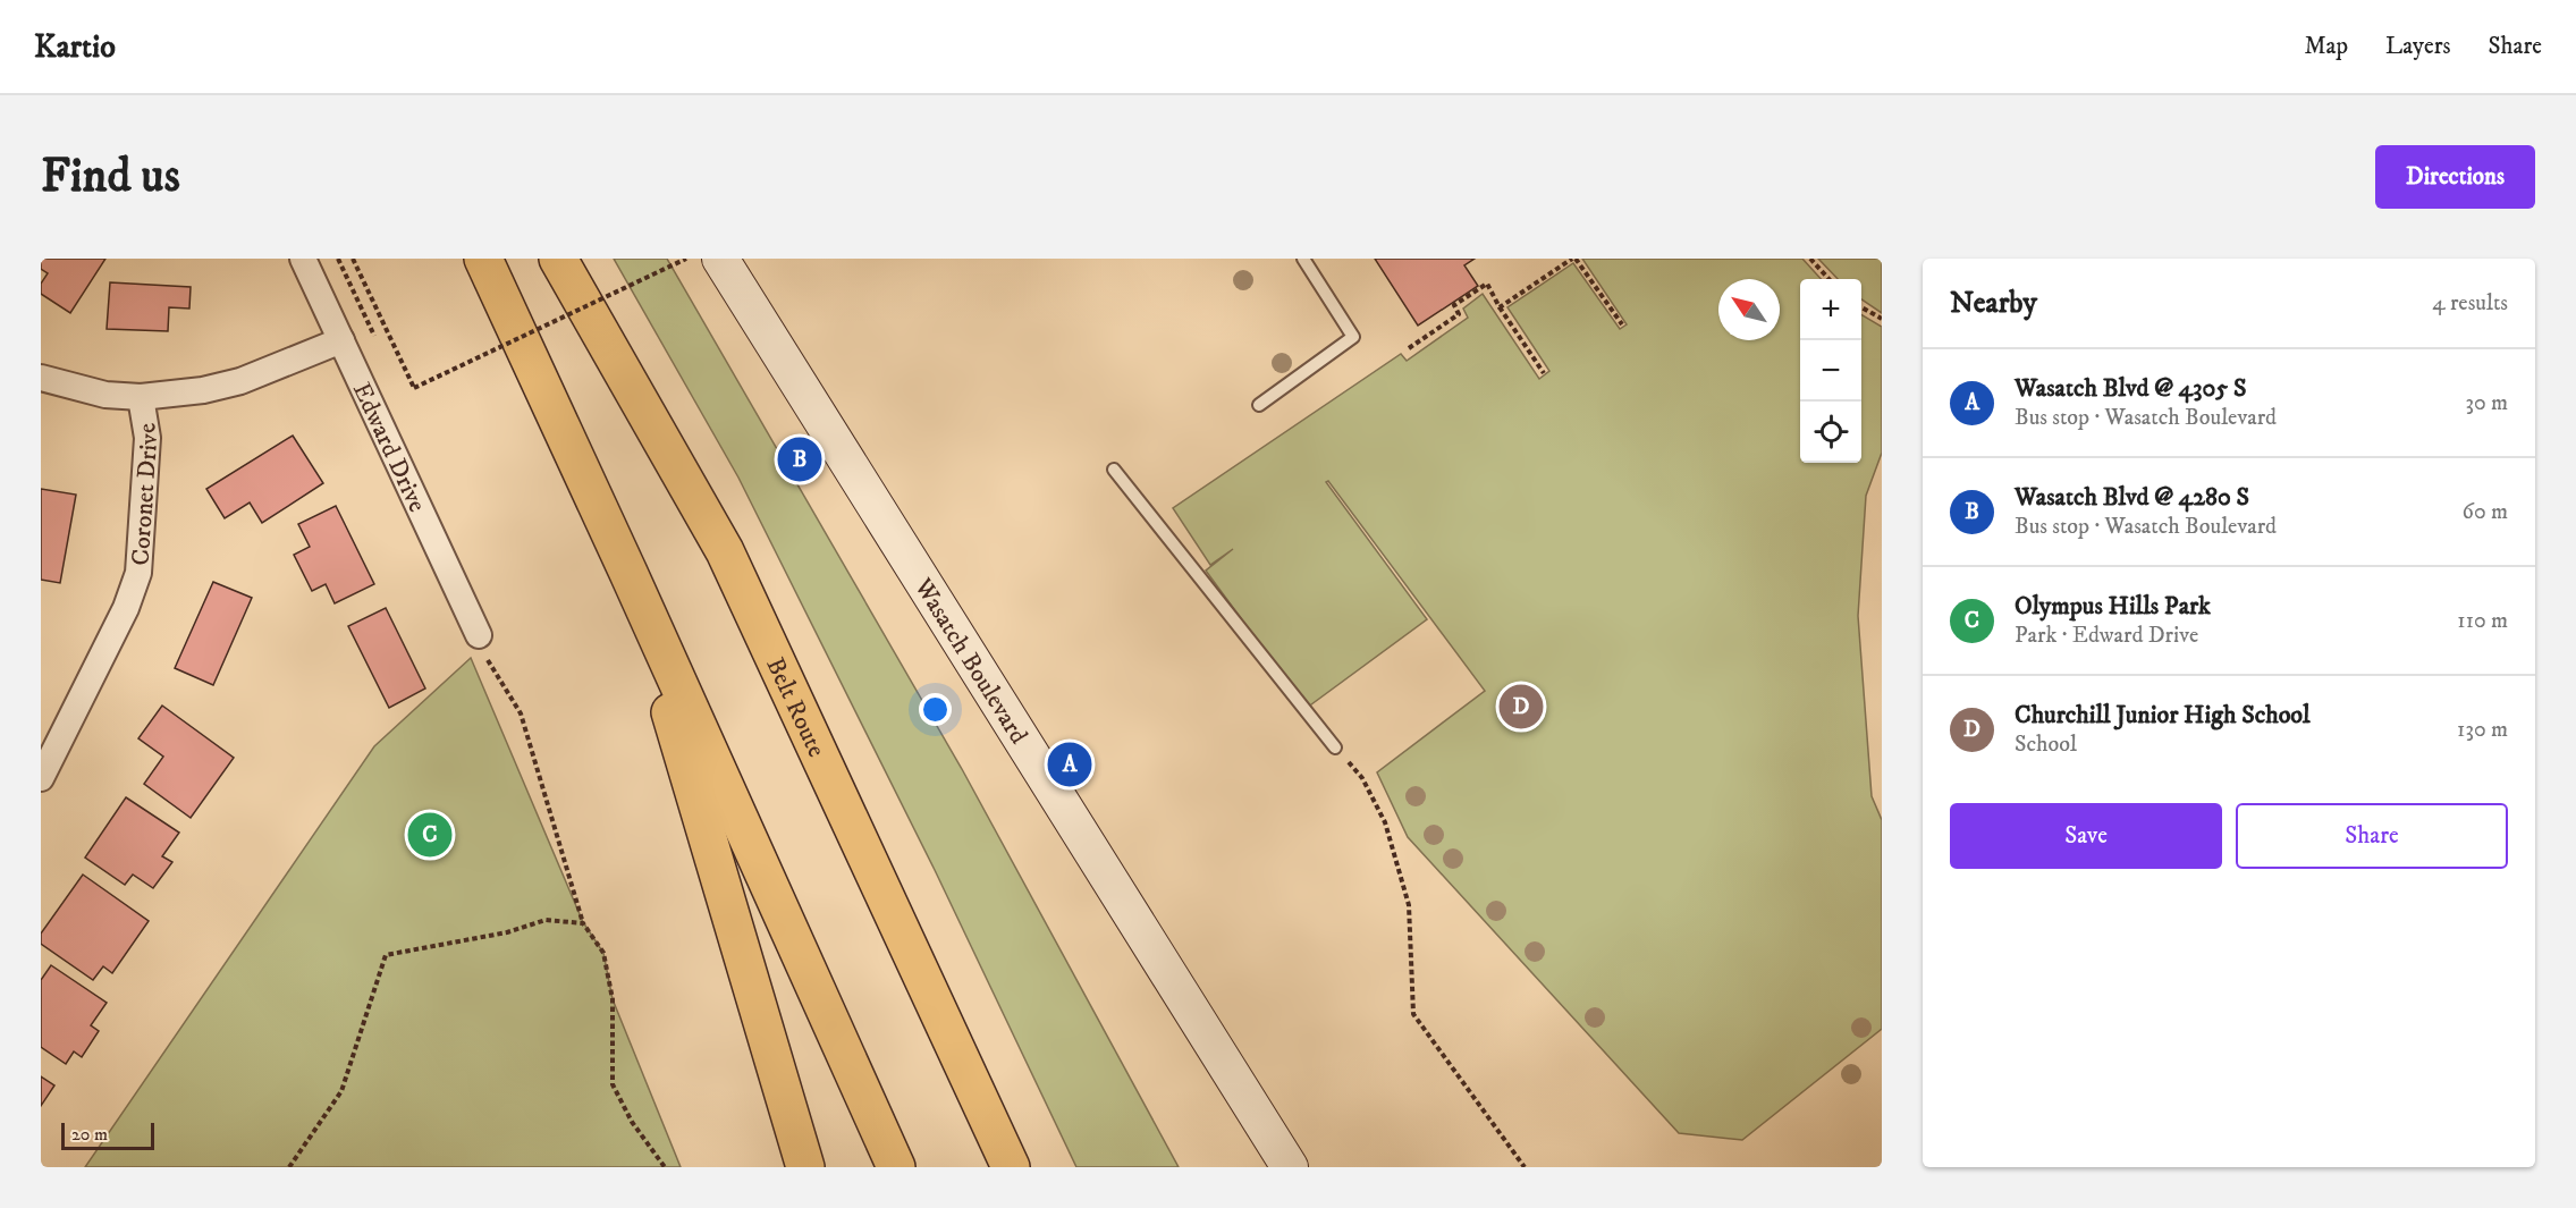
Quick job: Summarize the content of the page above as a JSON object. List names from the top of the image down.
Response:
{
  "streets": {
    "highway": ["Belt Route"],
    "main road": ["Wasatch Boulevard"],
    "street": ["Edward Drive", "Coronet Drive"]
  },
  "crossings": [
    ["Edward Drive", "Coronet Drive"]
  ],
  "scale_bar": "20 m",
  "north": "top left",
  "page": {
    "header": "Kartio",
    "nav": ["Map", "Layers", "Share"],
    "buttons": [
      "Directions",
      ["Save", "Share"]
    ],
    "title": "Find us",
    "heading": ["Nearby", "4 results"],
    "map_buttons": ["+", "−"],
    "list": [
      {
        "mark": "A",
        "name": "Wasatch Blvd @ 4305 S",
        "note": "Bus stop · Wasatch Boulevard",
        "value": "30 m"
      },
      {
        "mark": "B",
        "name": "Wasatch Blvd @ 4280 S",
        "note": "Bus stop · Wasatch Boulevard",
        "value": "60 m"
      },
      {
        "mark": "C",
        "name": "Olympus Hills Park",
        "note": "Park · Edward Drive",
        "value": "110 m"
      },
      {
        "mark": "D",
        "name": "Churchill Junior High School",
        "note": "School",
        "value": "130 m"
      }
    ],
    "pins": [
      "B",
      "D",
      "A",
      "C"
    ],
    "scale": "20 m"
  }
}
